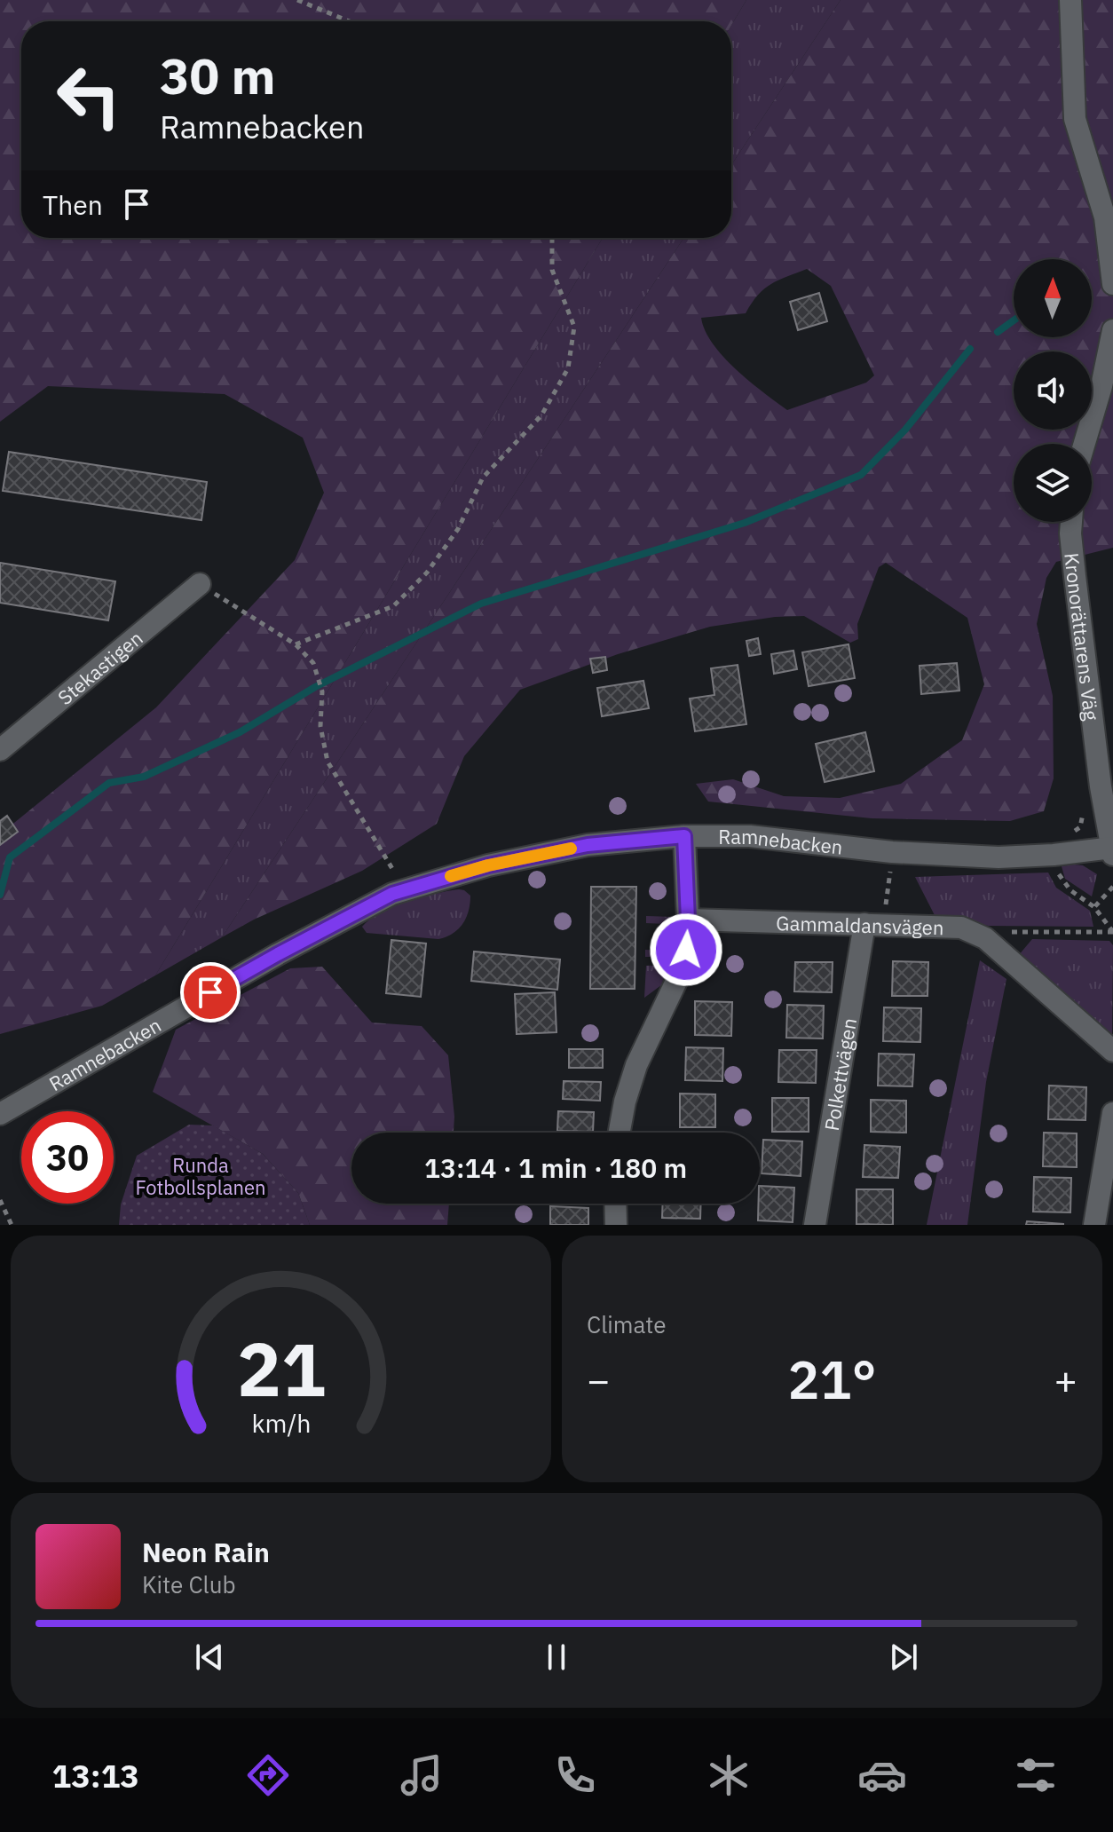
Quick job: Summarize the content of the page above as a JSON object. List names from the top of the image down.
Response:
{
  "streets": {
    "street": [
      "Kronorättarens Väg",
      "Stekastigen",
      "Ramnebacken",
      "Gammaldansvägen",
      "Polkettvägen"
    ]
  },
  "crossings": [
    ["Kronorättarens Väg", "Ramnebacken"],
    ["Gammaldansvägen", "Polkettvägen"]
  ],
  "parks": ["Runda Fotbollsplanen"],
  "north": "top",
  "page": {
    "turn": ["30 m", "Ramnebacken"],
    "then": "Then",
    "limit": "30",
    "trip": "13:14 · 1 min · 180 m",
    "tile": "Climate",
    "heat": ["−", "21°", "+"],
    "song": ["Neon Rain", "Kite Club"],
    "tabs": "13:13",
    "gauge": ["21", "km/h"]
  }
}
